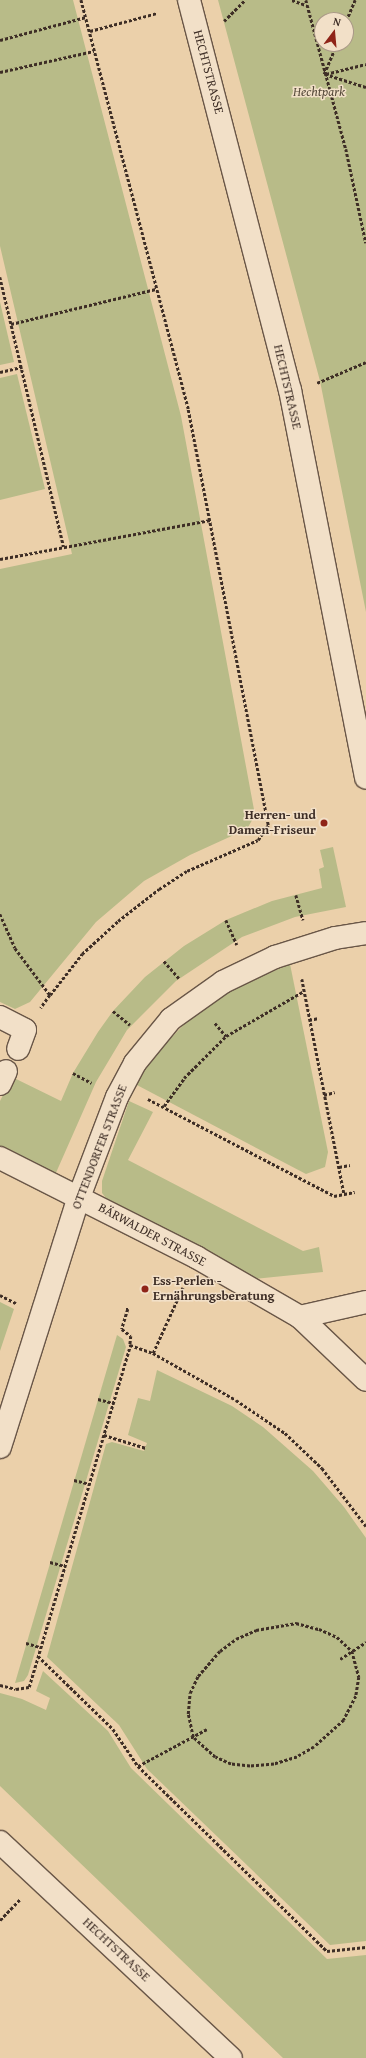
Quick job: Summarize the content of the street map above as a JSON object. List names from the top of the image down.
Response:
{
  "streets": {
    "street": ["HECHTSTRASSE", "OTTENDORFER STRASSE", "BÄRWALDER STRASSE"]
  },
  "crossings": [
    ["OTTENDORFER STRASSE", "BÄRWALDER STRASSE"]
  ],
  "parks": ["Hechtpark"],
  "places": ["Herren- und Damen-Friseur", "Ess-Perlen - Ernährungsberatung"],
  "north": "top"
}
